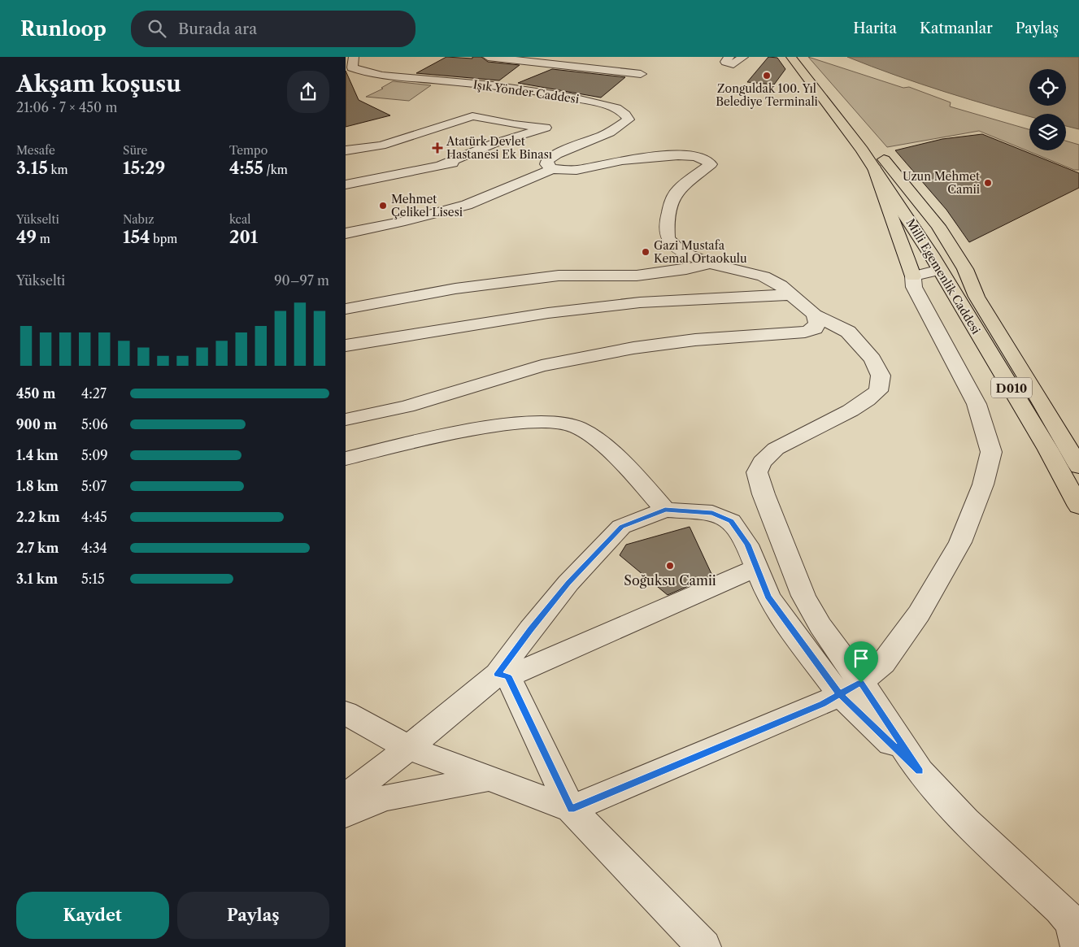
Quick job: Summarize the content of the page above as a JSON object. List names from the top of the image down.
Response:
{
  "streets": {
    "main road": ["Milli Egemenlik Caddesi", "D010"],
    "street": ["Işık Yönder Caddesi"]
  },
  "places": {
    "other": [
      "Zonguldak 100. Yıl Belediye Terminali",
      "Uzun Mehmet Camii",
      "Mehmet Çelikel Lisesi",
      "Gazi Mustafa Kemal Ortaokulu",
      "Soğuksu Camii"
    ],
    "health": ["Atatürk Devlet Hastanesi Ek Binası"]
  },
  "page": {
    "header": "Runloop",
    "search": "Burada ara",
    "nav": ["Harita", "Katmanlar", "Paylaş"],
    "heading": ["Akşam koşusu", "21:06 · 7 × 450 m"],
    "stats": [
      ["Mesafe", "3.15 km"],
      ["Süre", "15:29"],
      ["Tempo", "4:55 /km"],
      ["Yükselti", "49 m"],
      ["Nabız", "154 bpm"],
      ["kcal", "201"]
    ],
    "chart": ["Yükselti", "90–97 m"],
    "list": [
      {
        "name": "450 m",
        "note": "4:27"
      },
      {
        "name": "900 m",
        "note": "5:06"
      },
      {
        "name": "1.4 km",
        "note": "5:09"
      },
      {
        "name": "1.8 km",
        "note": "5:07"
      },
      {
        "name": "2.2 km",
        "note": "4:45"
      },
      {
        "name": "2.7 km",
        "note": "4:34"
      },
      {
        "name": "3.1 km",
        "note": "5:15"
      }
    ],
    "buttons": ["Kaydet", "Paylaş"]
  }
}
